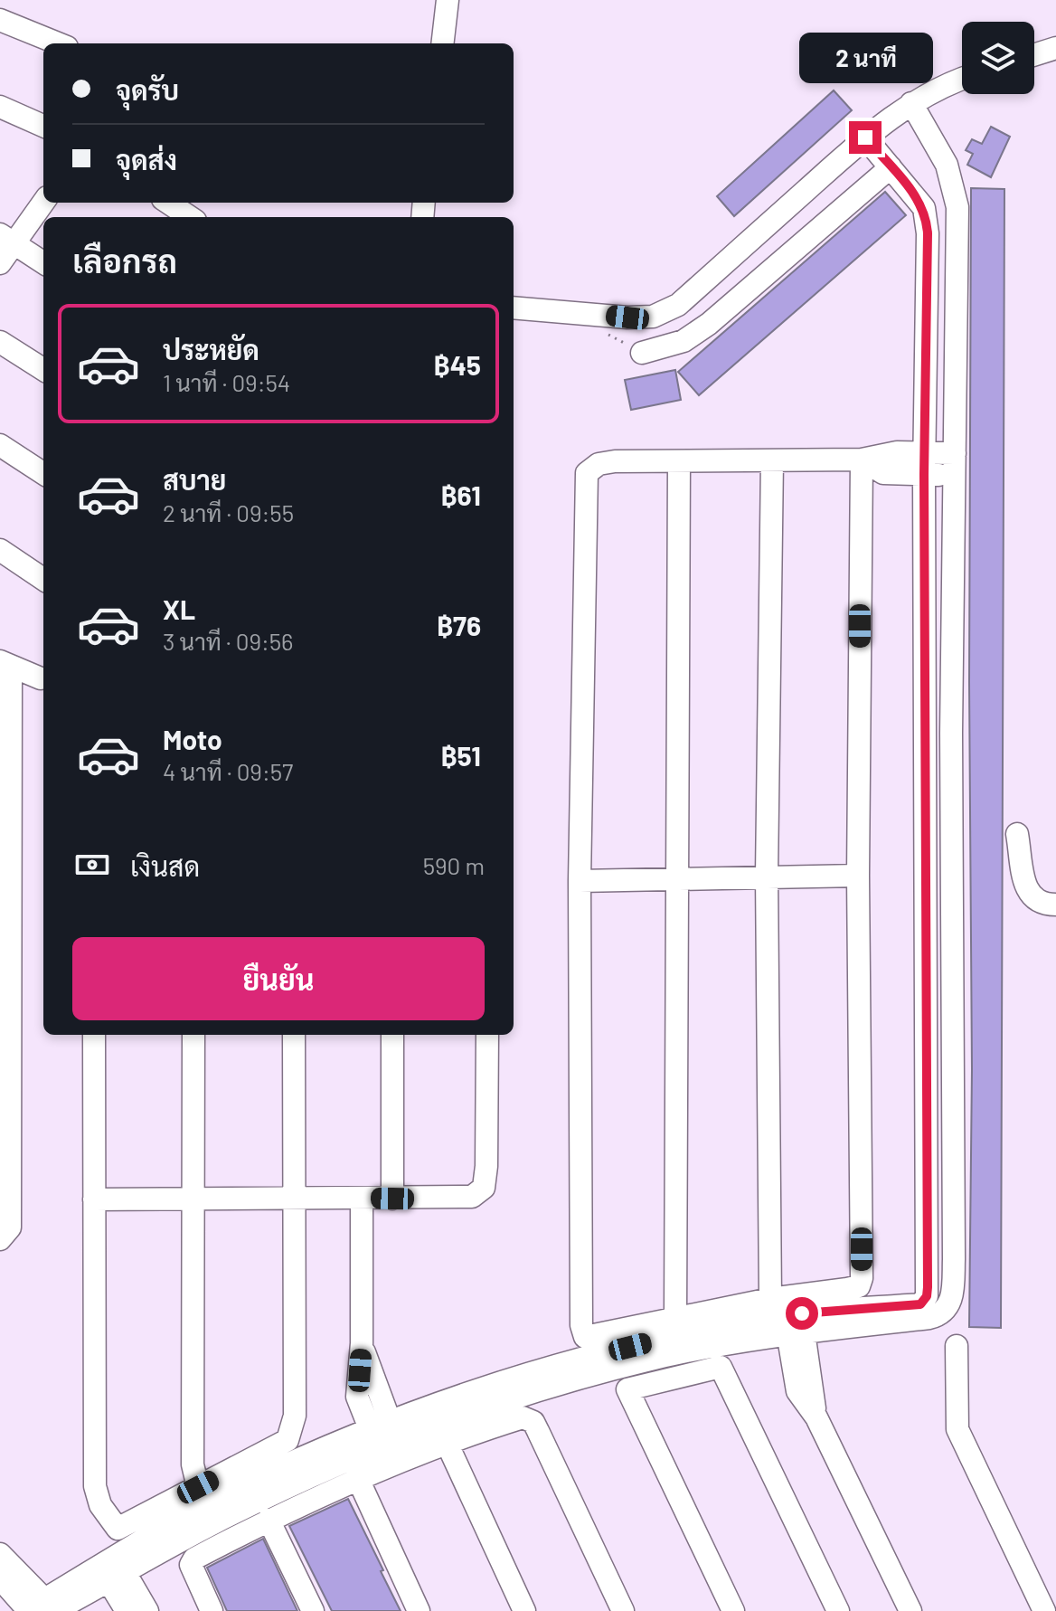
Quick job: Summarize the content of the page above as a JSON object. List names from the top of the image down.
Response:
{
  "page": {
    "bubble": "2 นาที",
    "banner": ["จุดรับ", "จุดส่ง"],
    "heading": "เลือกรถ",
    "list": [
      {
        "name": "ประหยัด",
        "note": "1 นาที · 09:54",
        "value": "฿45"
      },
      {
        "name": "สบาย",
        "note": "2 นาที · 09:55",
        "value": "฿61"
      },
      {
        "name": "XL",
        "note": "3 นาที · 09:56",
        "value": "฿76"
      },
      {
        "name": "Moto",
        "note": "4 นาที · 09:57",
        "value": "฿51"
      }
    ],
    "pay": ["เงินสด", "590 m"],
    "buttons": "ยืนยัน"
  }
}
